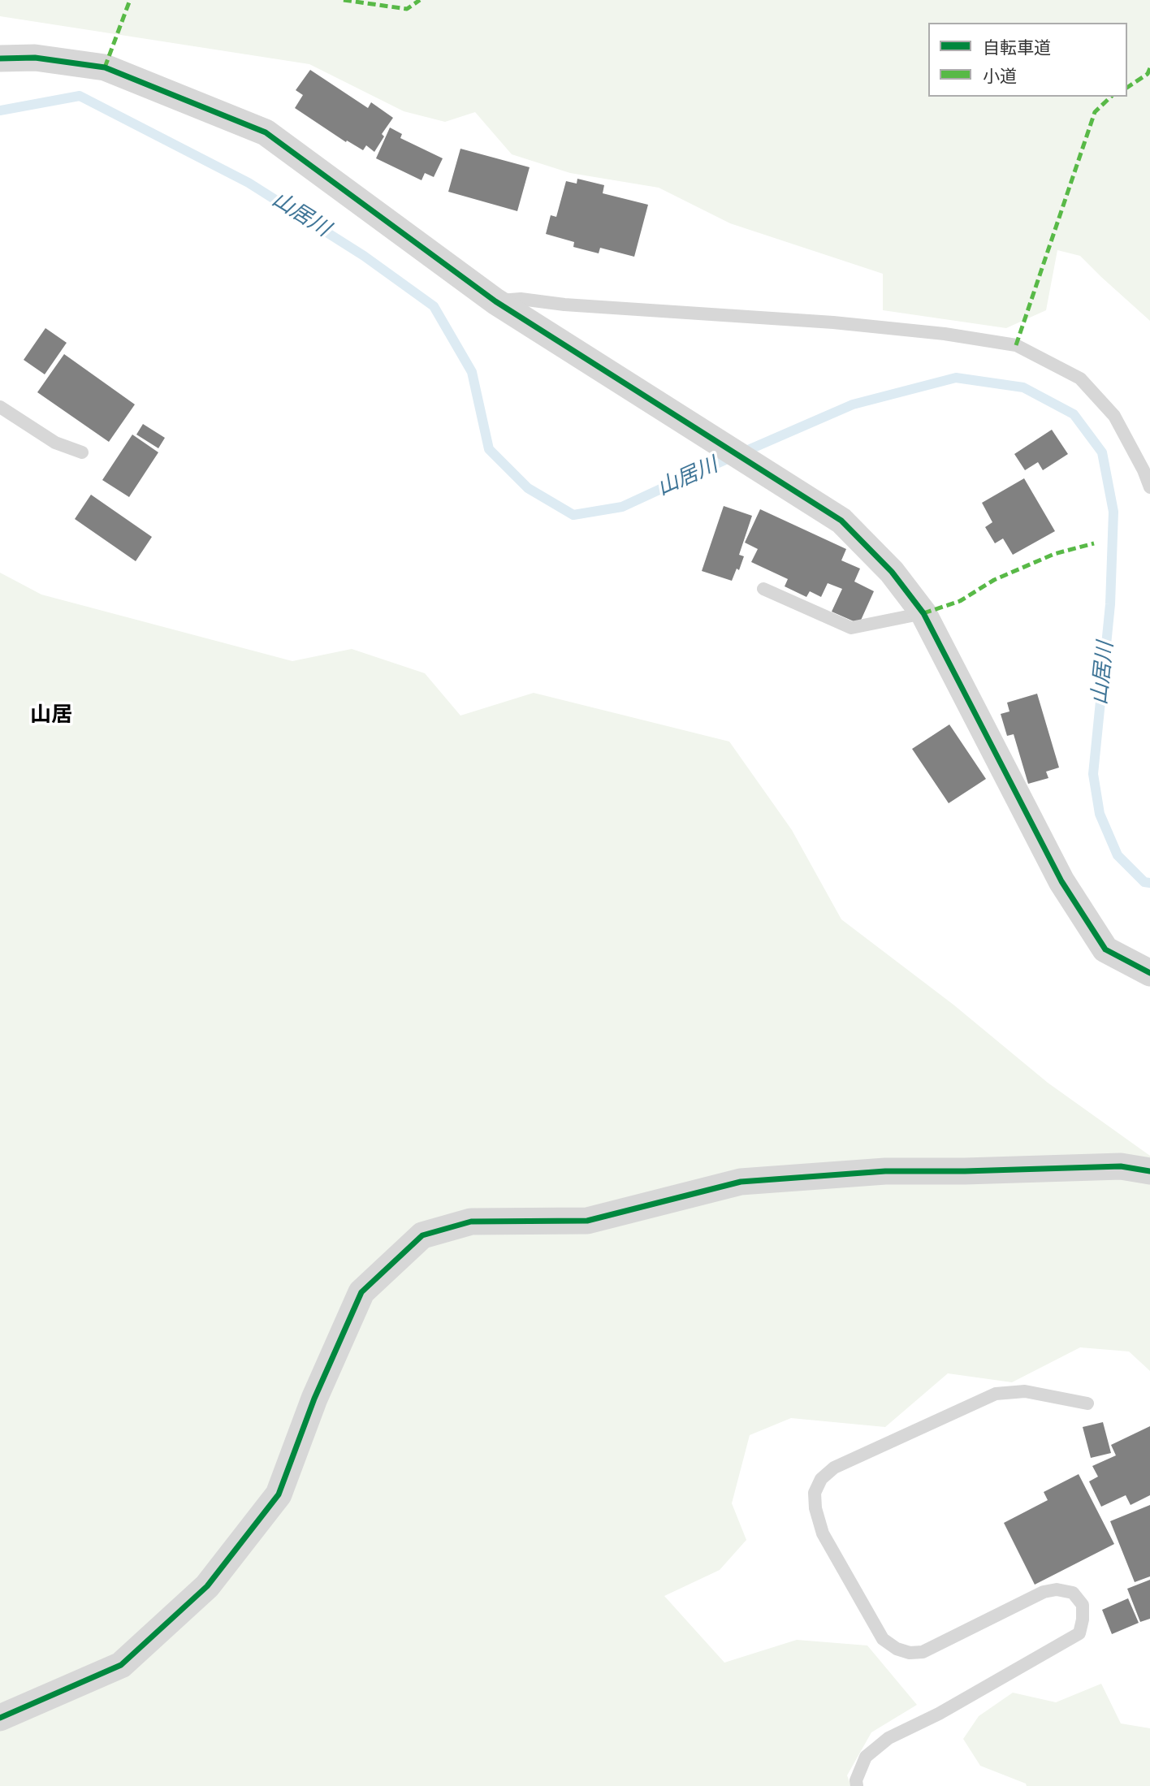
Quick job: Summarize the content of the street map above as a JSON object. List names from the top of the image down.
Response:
{
  "districts": ["山居"],
  "water": ["山居川"],
  "legend": ["自転車道", "小道"]
}
